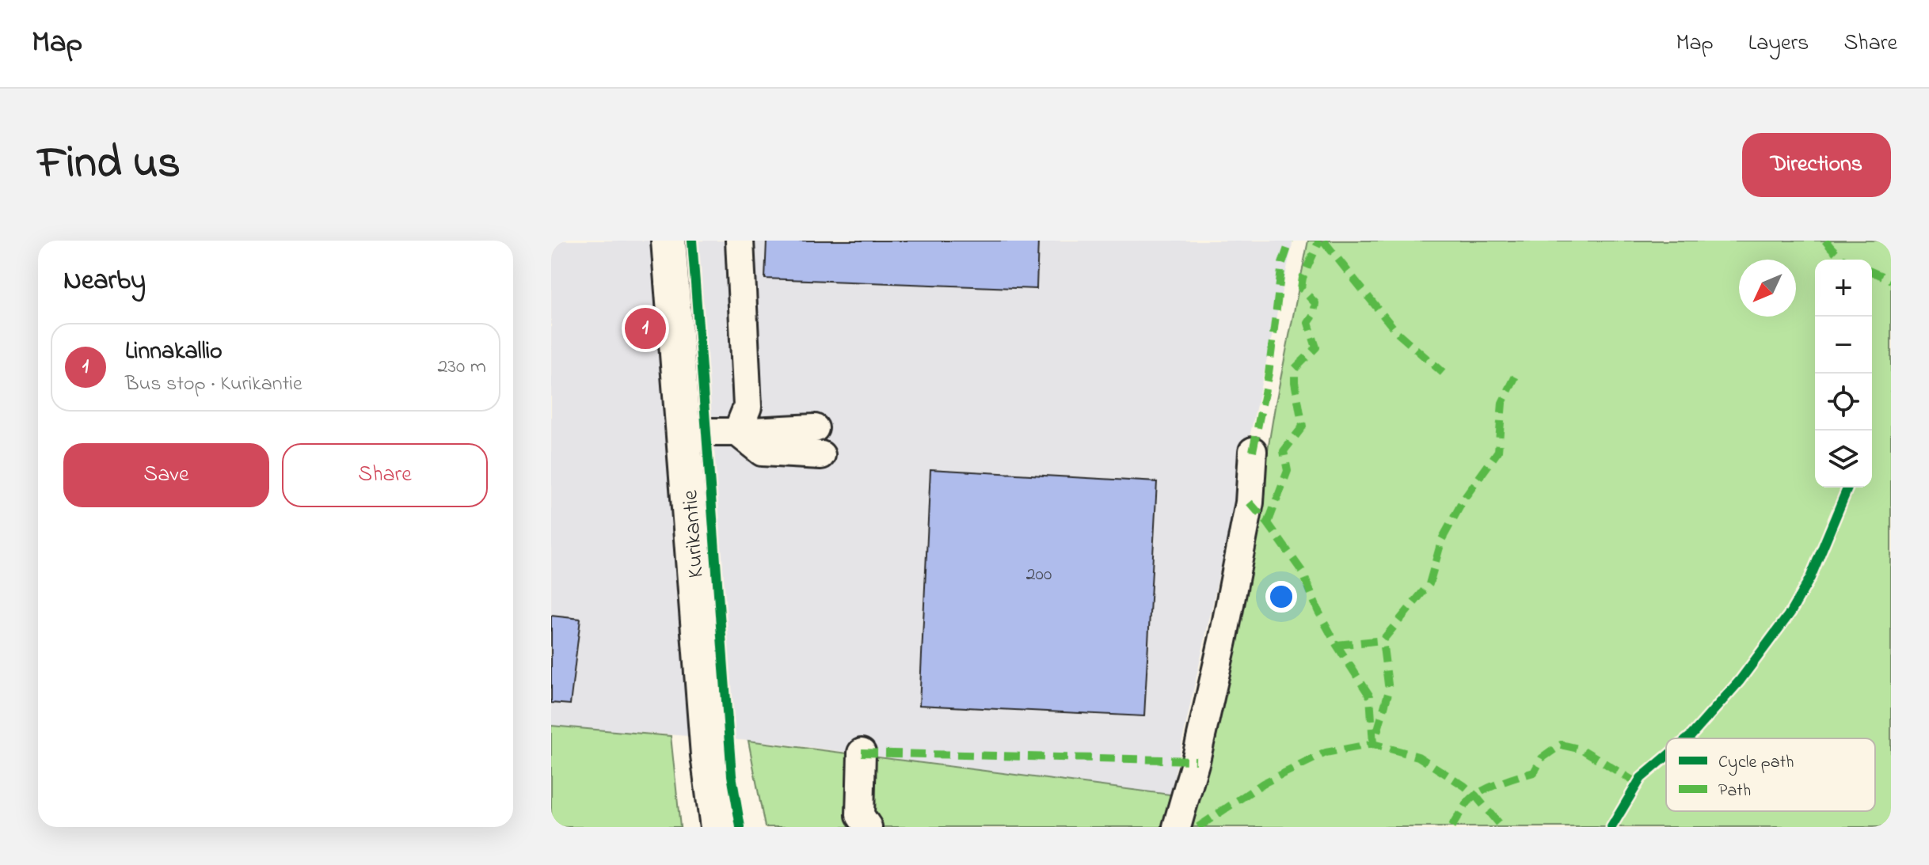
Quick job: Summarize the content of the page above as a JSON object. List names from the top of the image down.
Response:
{
  "streets": {
    "main road": ["Kurikantie"]
  },
  "house_numbers": ["200"],
  "legend": ["Cycle path", "Path"],
  "north": "bottom left",
  "page": {
    "header": "Map",
    "nav": ["Map", "Layers", "Share"],
    "title": "Find us",
    "buttons": [
      "Directions",
      ["Save", "Share"]
    ],
    "heading": "Nearby",
    "map_buttons": ["+", "−"],
    "pins": "1",
    "list": [
      {
        "mark": "1",
        "name": "Linnakallio",
        "note": "Bus stop · Kurikantie",
        "value": "230 m"
      }
    ]
  }
}
